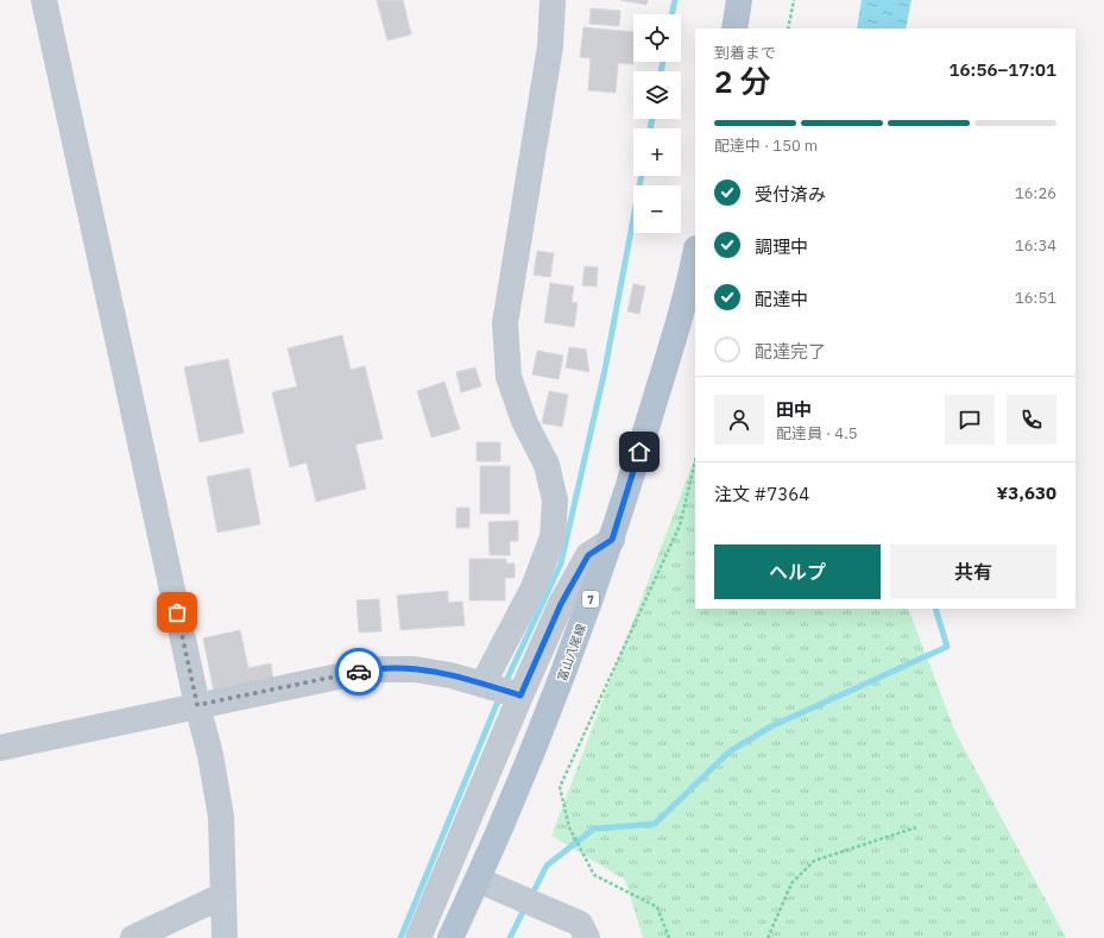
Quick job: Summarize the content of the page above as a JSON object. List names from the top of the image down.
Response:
{
  "streets": {
    "main road": ["7", "富山八尾線"]
  },
  "page": {
    "map_buttons": ["+", "−"],
    "heading": ["2 分", "到着まで", "16:56–17:01"],
    "panel": [
      "田中",
      "配達員 · 4.5",
      "注文 #7364",
      "¥3,630"
    ],
    "bar": "配達中 · 150 m",
    "list": [
      ["受付済み", "16:26"],
      ["調理中", "16:34"],
      ["配達中", "16:51"],
      "配達完了"
    ],
    "buttons": ["ヘルプ", "共有"]
  }
}
